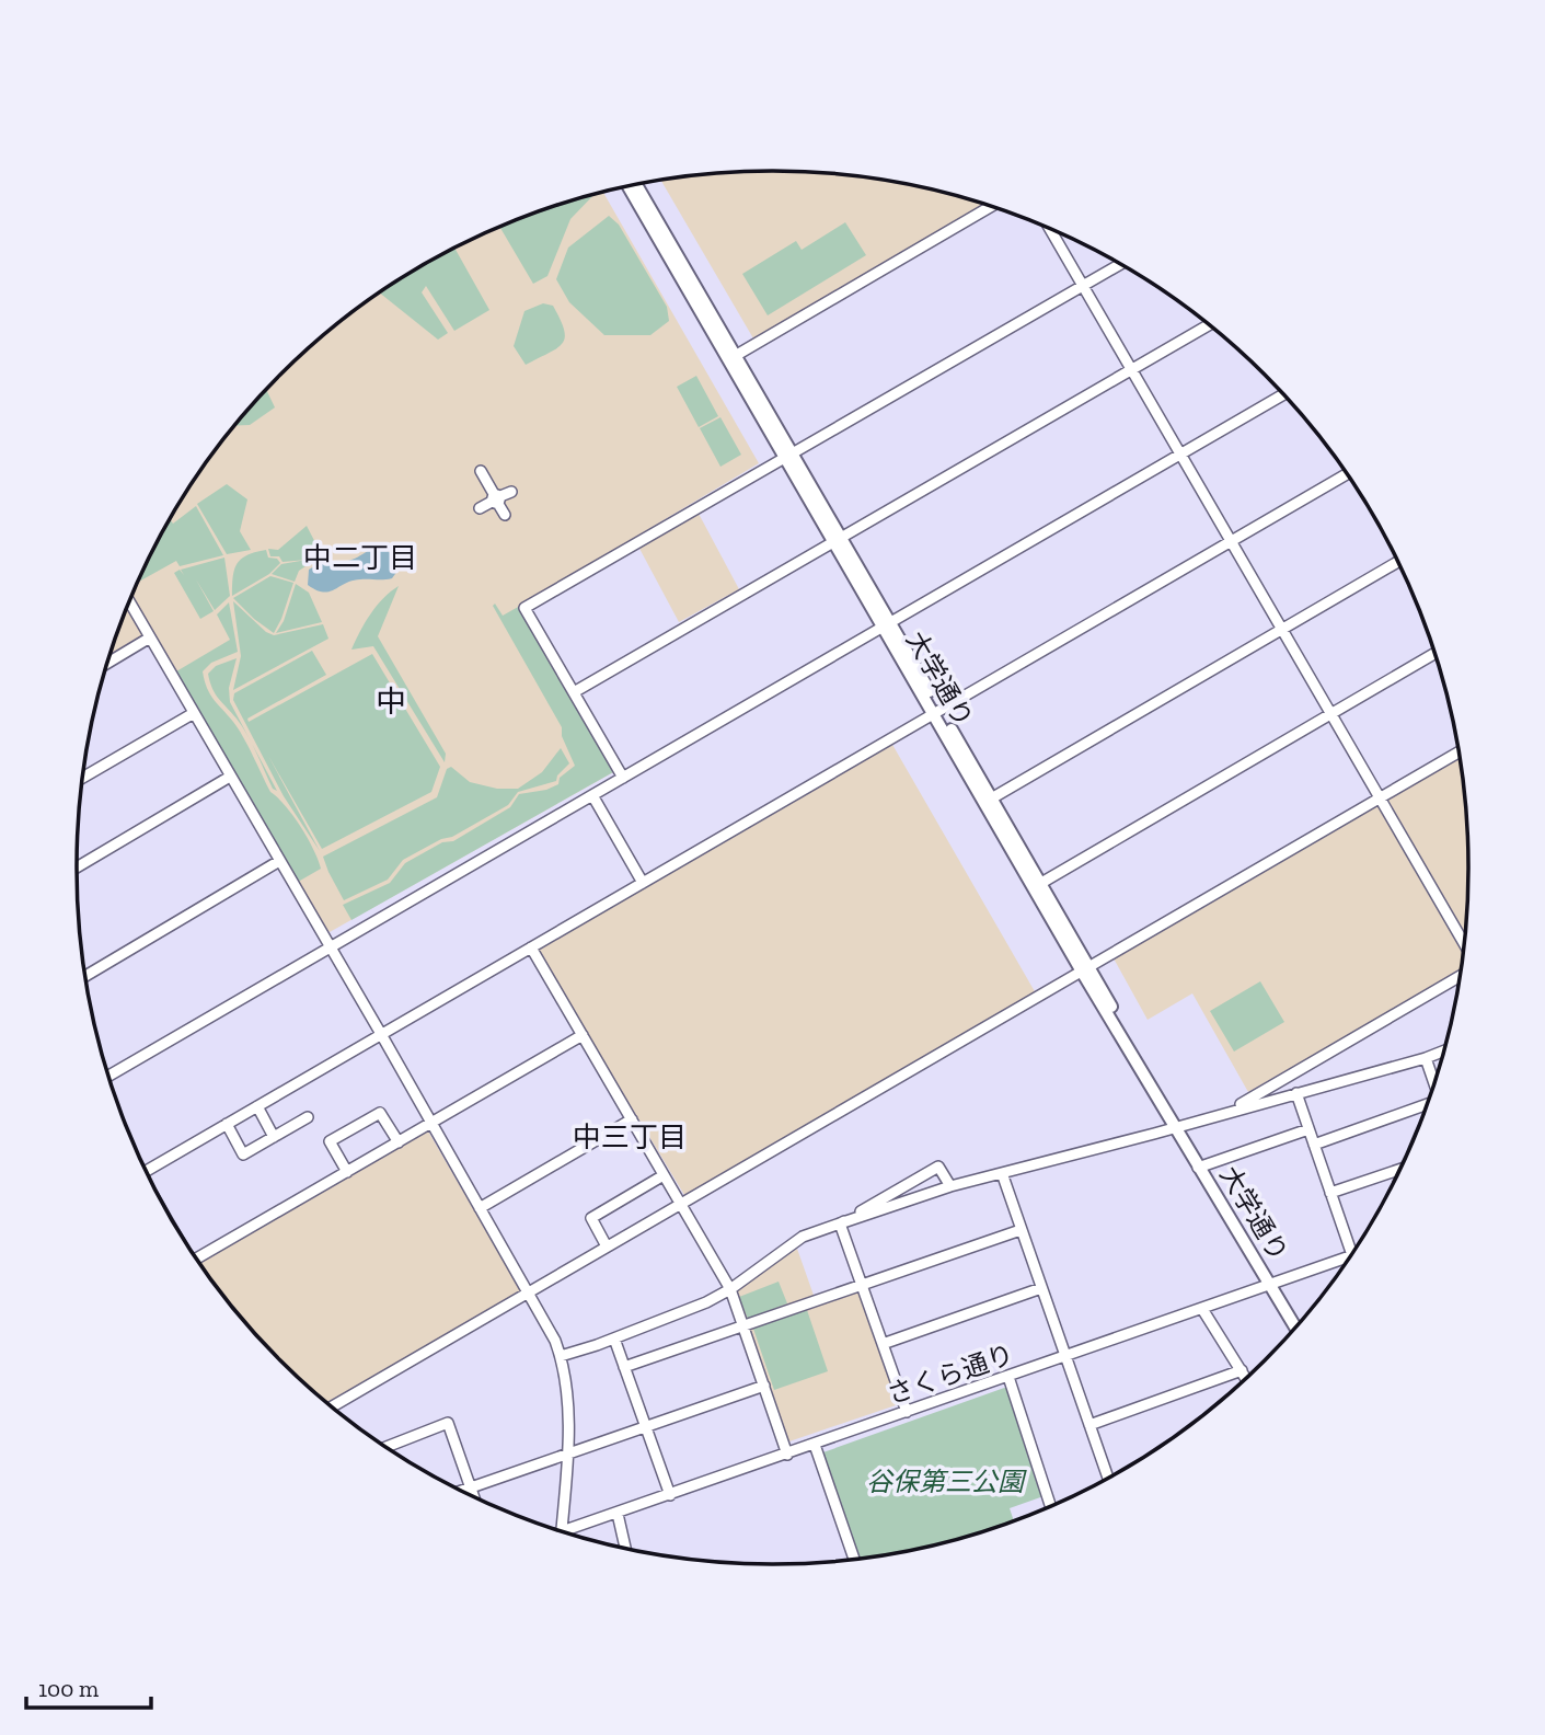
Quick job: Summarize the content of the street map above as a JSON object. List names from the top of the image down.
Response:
{
  "streets": {
    "main road": ["大学通り"],
    "street": ["さくら通り"]
  },
  "crossings": [
    ["大学通り", "さくら通り"]
  ],
  "districts": ["中二丁目", "中", "中三丁目"],
  "parks": ["谷保第三公園"],
  "scale_bar": "100 m"
}
